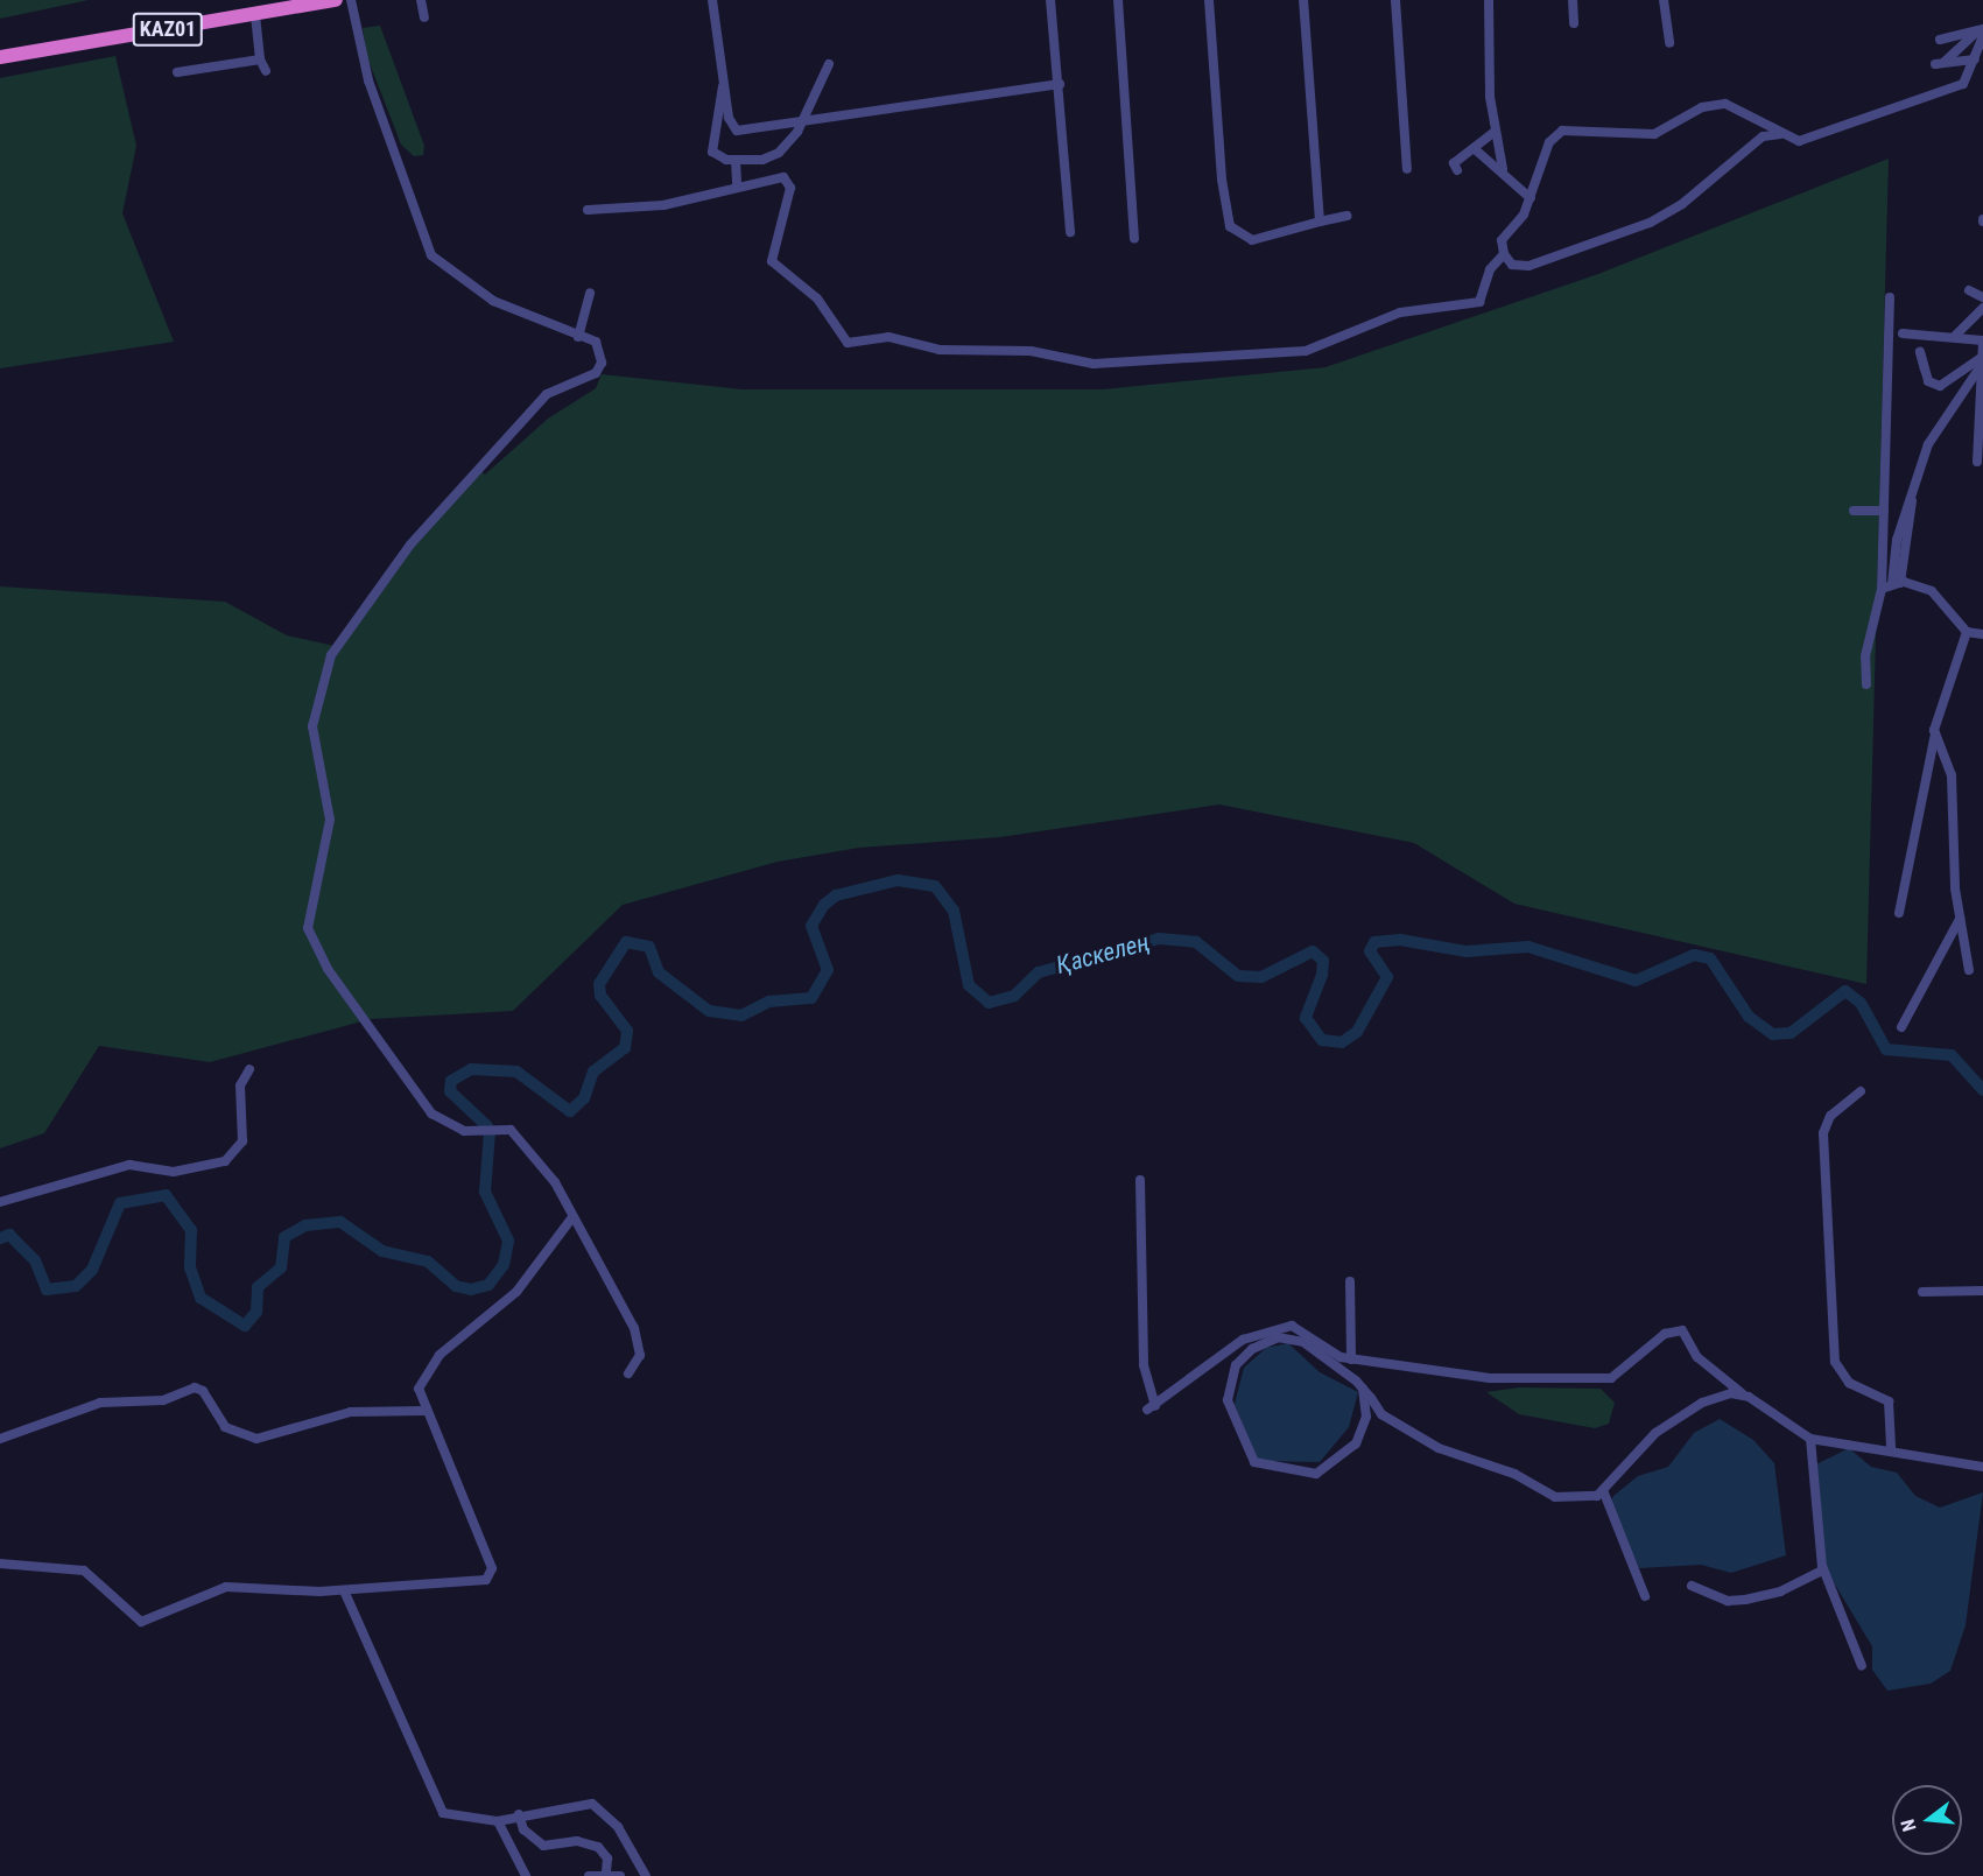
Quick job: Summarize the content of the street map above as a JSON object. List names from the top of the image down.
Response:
{
  "streets": {
    "highway": ["KАZ01"]
  },
  "water": ["Қаскелең"],
  "north": "left"
}
